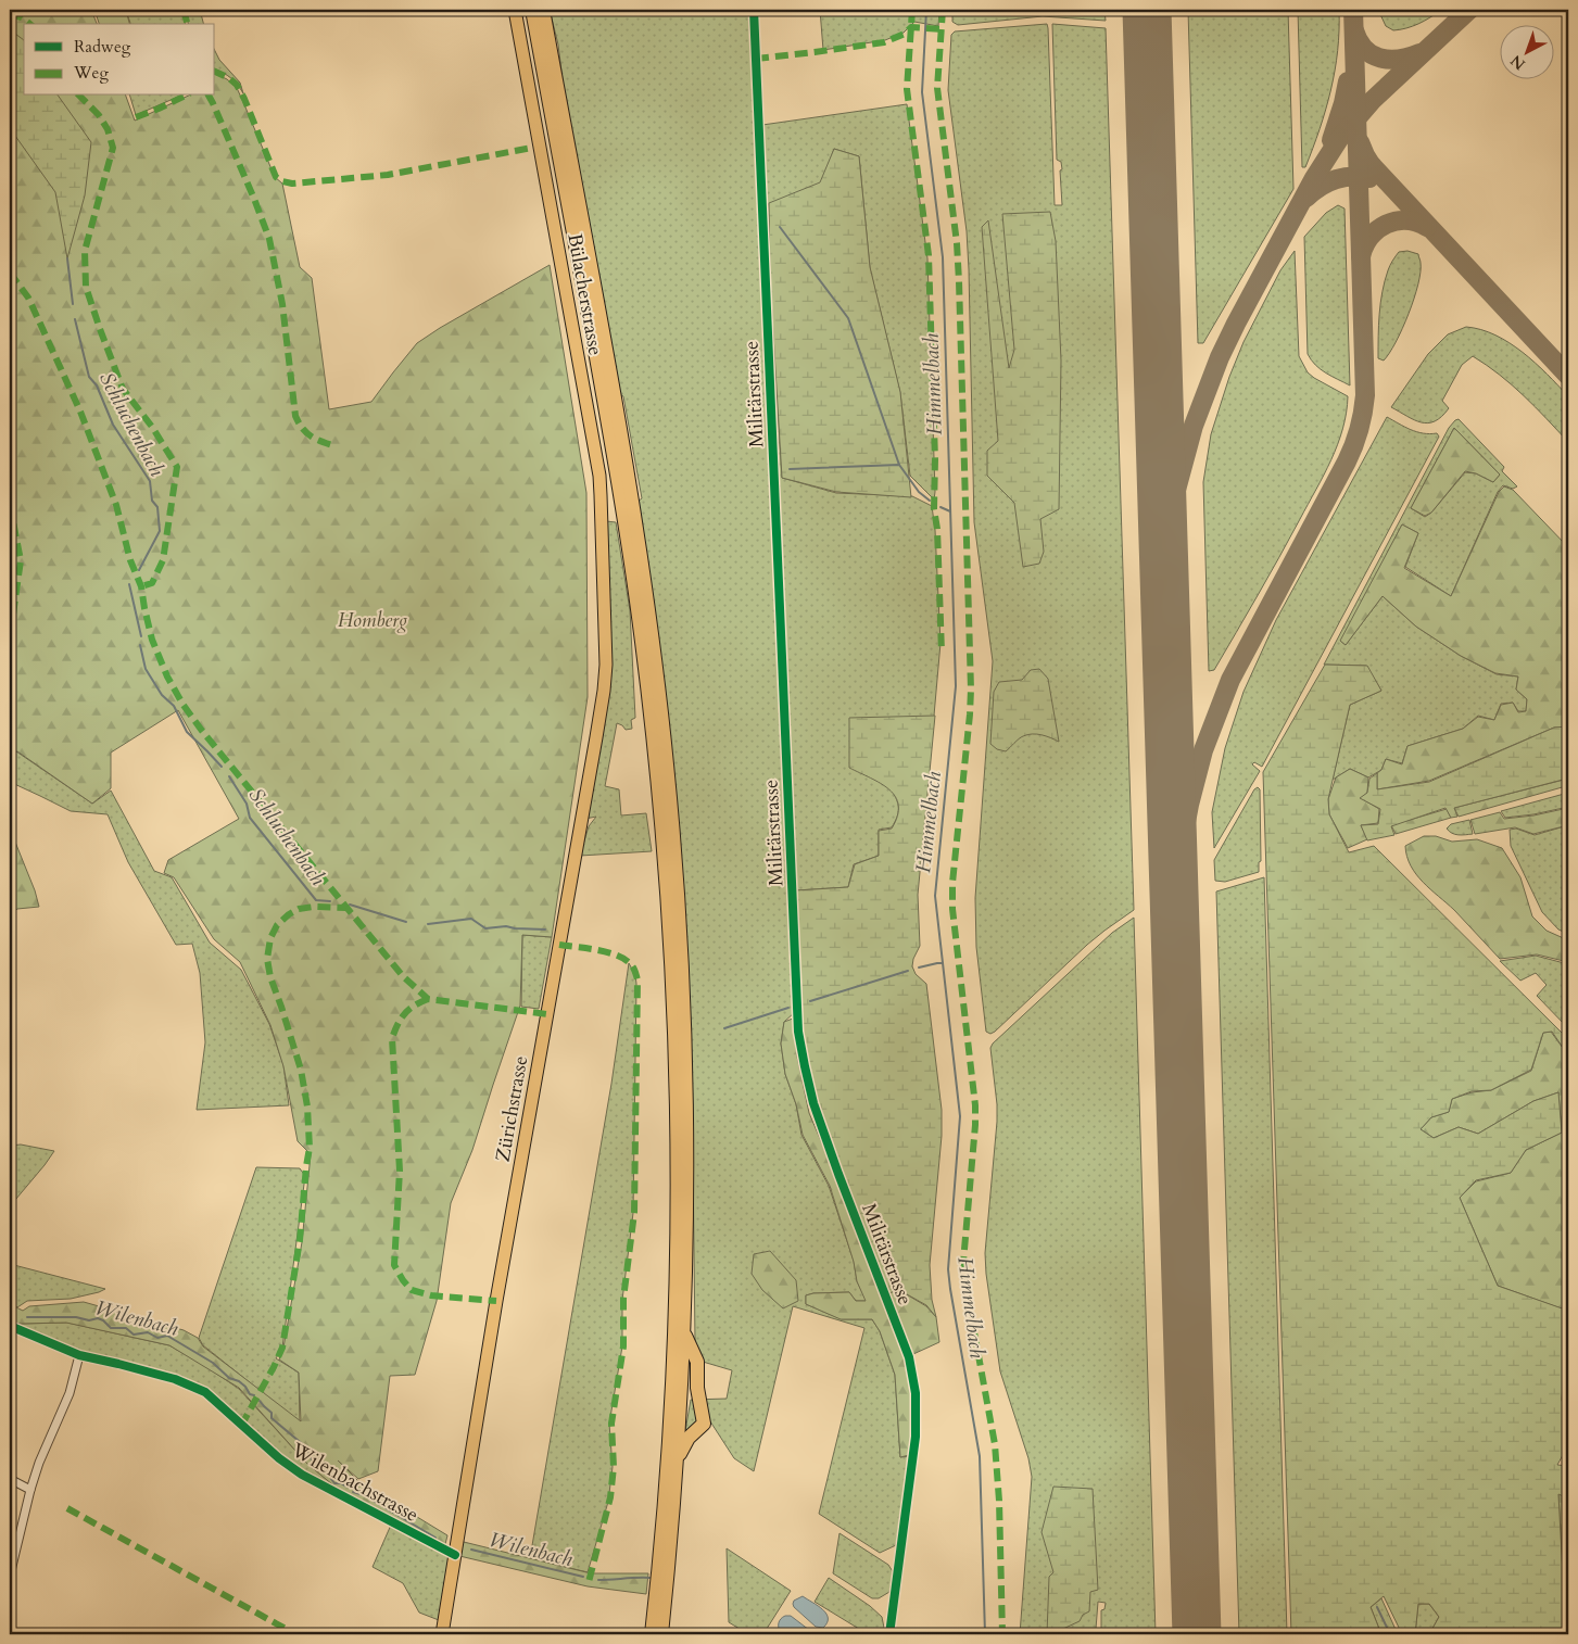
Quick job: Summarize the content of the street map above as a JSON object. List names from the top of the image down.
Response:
{
  "streets": {
    "main road": ["Bülacherstrasse", "Zürichstrasse"],
    "street": ["Militärstrasse", "Wilenbachstrasse"]
  },
  "crossings": [
    ["Bülacherstrasse", "Zürichstrasse"],
    ["Zürichstrasse", "Wilenbachstrasse"]
  ],
  "water": ["Himmelbach", "Schluchenbach", "Wilenbach"],
  "parks": ["Homberg"],
  "legend": ["Radweg", "Weg"],
  "north": "bottom left"
}
